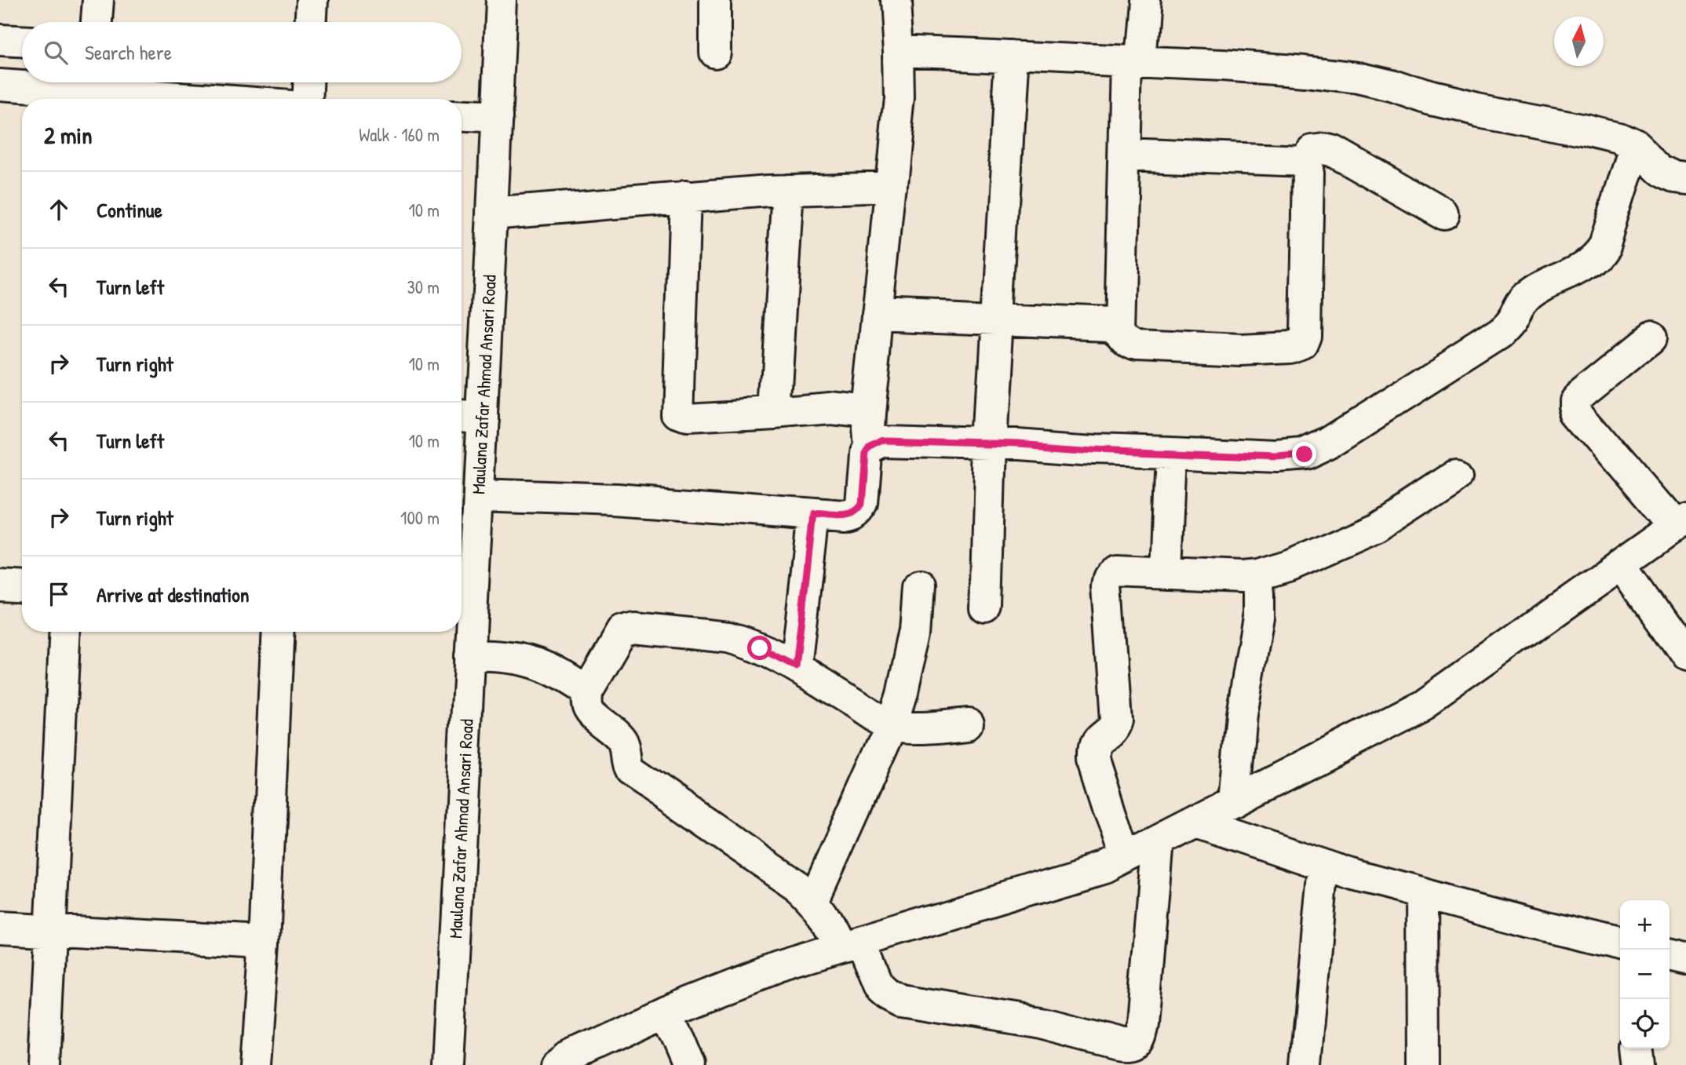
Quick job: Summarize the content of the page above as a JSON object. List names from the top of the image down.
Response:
{
  "streets": {
    "street": ["Maulana Zafar Ahmad Ansari Road"]
  },
  "north": "top",
  "page": {
    "search": "Search here",
    "heading": ["2 min", "Walk · 160 m"],
    "list": [
      ["Continue", "10 m"],
      ["Turn left", "30 m"],
      ["Turn right", "10 m"],
      ["Turn left", "10 m"],
      ["Turn right", "100 m"],
      "Arrive at destination"
    ],
    "map_buttons": ["+", "−"]
  }
}
